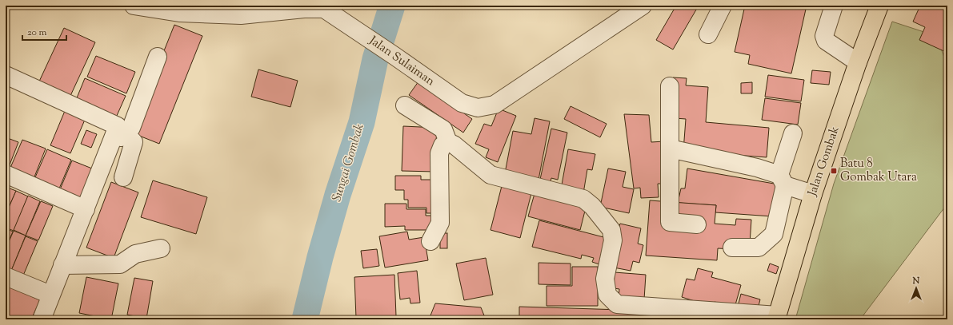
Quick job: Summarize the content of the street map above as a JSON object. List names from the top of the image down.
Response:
{
  "streets": {
    "main road": ["Jalan Gombak"],
    "street": ["Jalan Sulaiman"]
  },
  "water": ["Sungai Gombak"],
  "places": {
    "transit": ["Batu 8 Gombak Utara"]
  },
  "scale_bar": "20 m",
  "north": "top"
}
